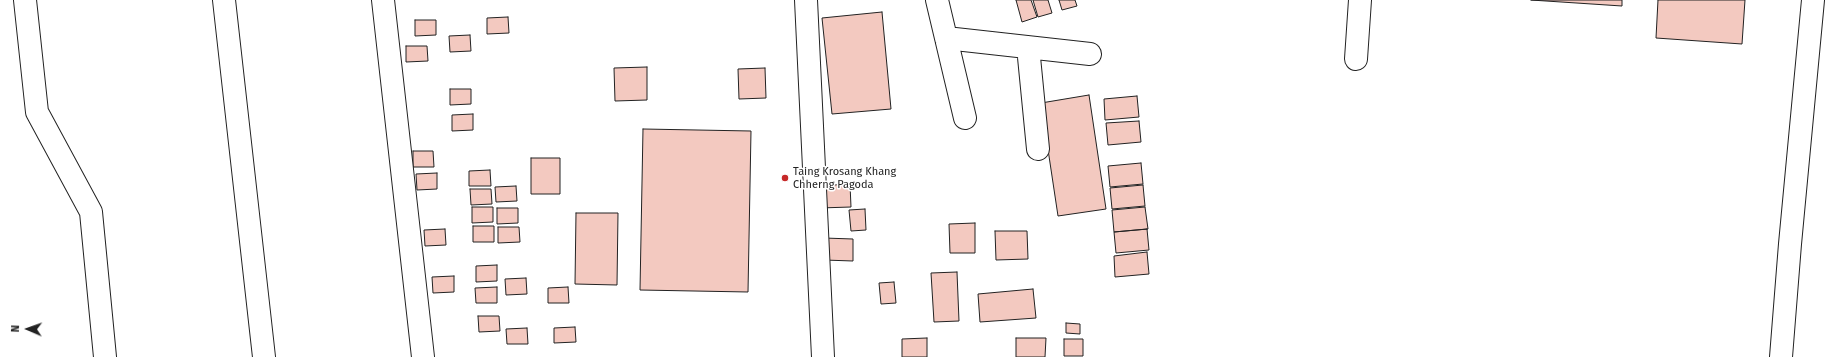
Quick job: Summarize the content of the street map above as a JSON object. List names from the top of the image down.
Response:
{
  "places": ["Taing Krosang Khang Chherng Pagoda"],
  "north": "left"
}
